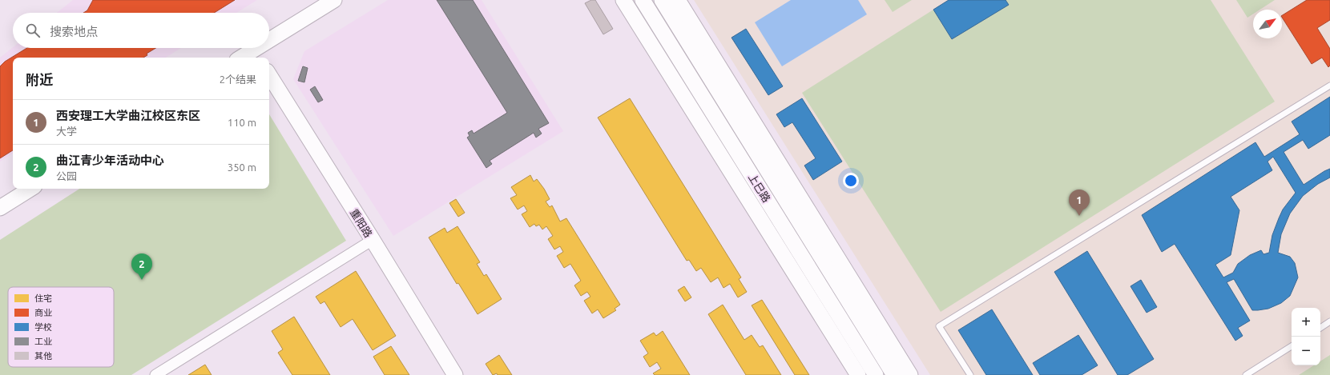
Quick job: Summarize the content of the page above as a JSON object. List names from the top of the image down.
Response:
{
  "streets": {
    "street": ["上巳路", "重阳路"]
  },
  "legend": [
    "住宅",
    "商业",
    "学校",
    "工业",
    "其他"
  ],
  "north": "top right",
  "page": {
    "search": "搜索地点",
    "heading": ["附近", "2个结果"],
    "list": [
      {
        "mark": "1",
        "name": "西安理工大学曲江校区东区",
        "note": "大学",
        "value": "110 m"
      },
      {
        "mark": "2",
        "name": "曲江青少年活动中心",
        "note": "公园",
        "value": "350 m"
      }
    ],
    "pins": ["1", "2"],
    "map_buttons": ["+", "−"]
  }
}
